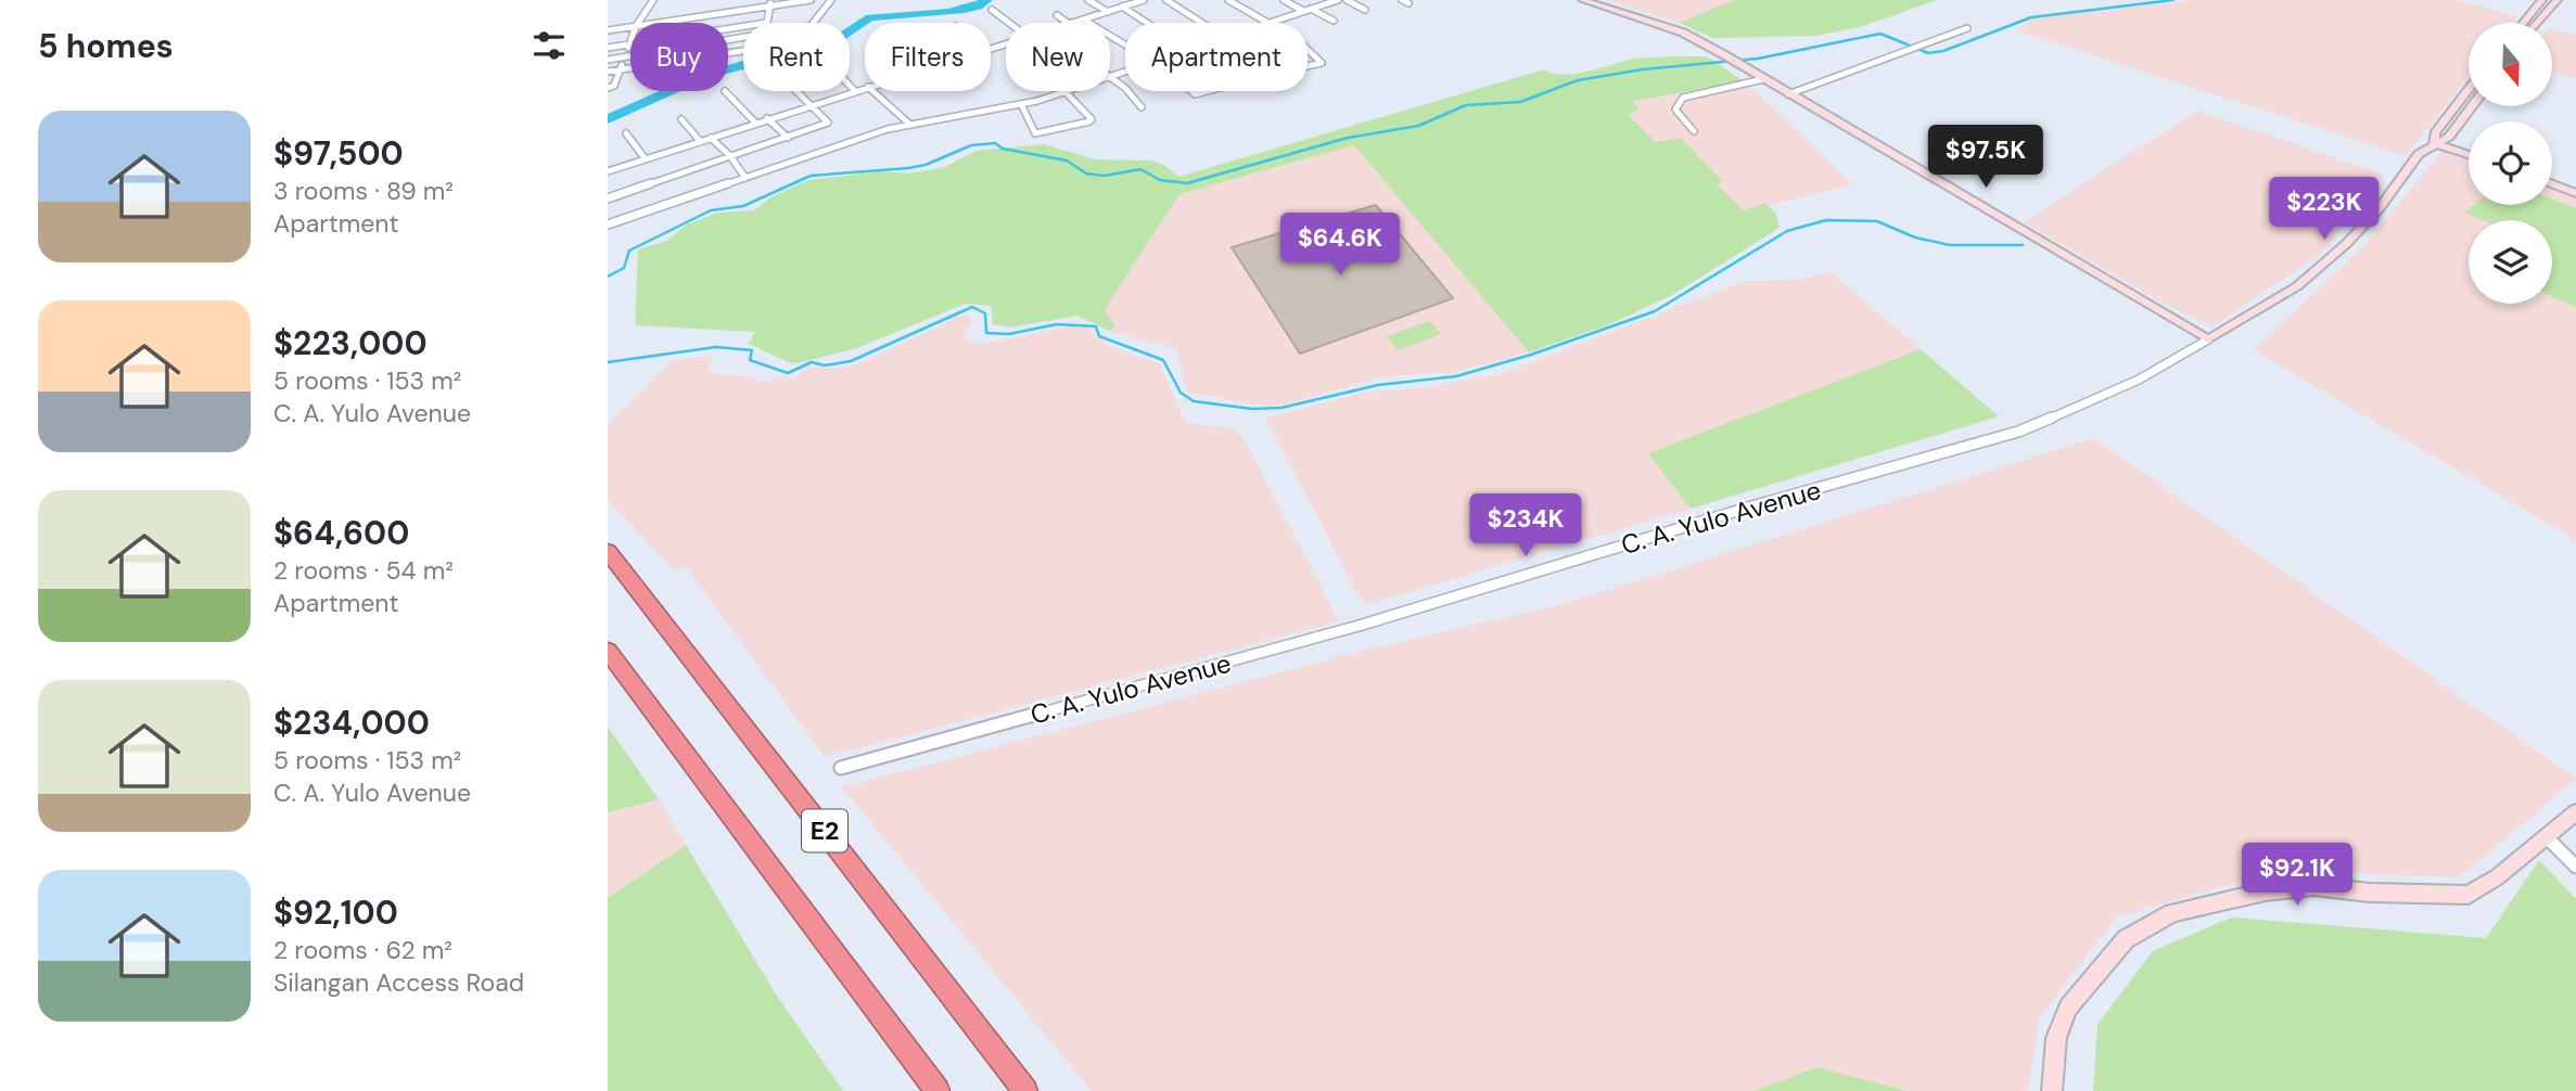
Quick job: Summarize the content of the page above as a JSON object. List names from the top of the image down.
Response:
{
  "streets": {
    "highway": ["E2"],
    "main road": ["C. A. Yulo Avenue"]
  },
  "north": "bottom",
  "page": {
    "heading": "5 homes",
    "chip": [
      "Buy",
      "Rent",
      "Filters",
      "New",
      "Apartment"
    ],
    "list": [
      {
        "name": "$97,500",
        "note": "3 rooms · 89 m² · Apartment"
      },
      {
        "name": "$223,000",
        "note": "5 rooms · 153 m² · C. A. Yulo Avenue"
      },
      {
        "name": "$64,600",
        "note": "2 rooms · 54 m² · Apartment"
      },
      {
        "name": "$234,000",
        "note": "5 rooms · 153 m² · C. A. Yulo Avenue"
      },
      {
        "name": "$92,100",
        "note": "2 rooms · 62 m² · Silangan Access Road"
      }
    ],
    "price": [
      "$97.5K",
      "$223K",
      "$64.6K",
      "$234K",
      "$92.1K"
    ]
  }
}
